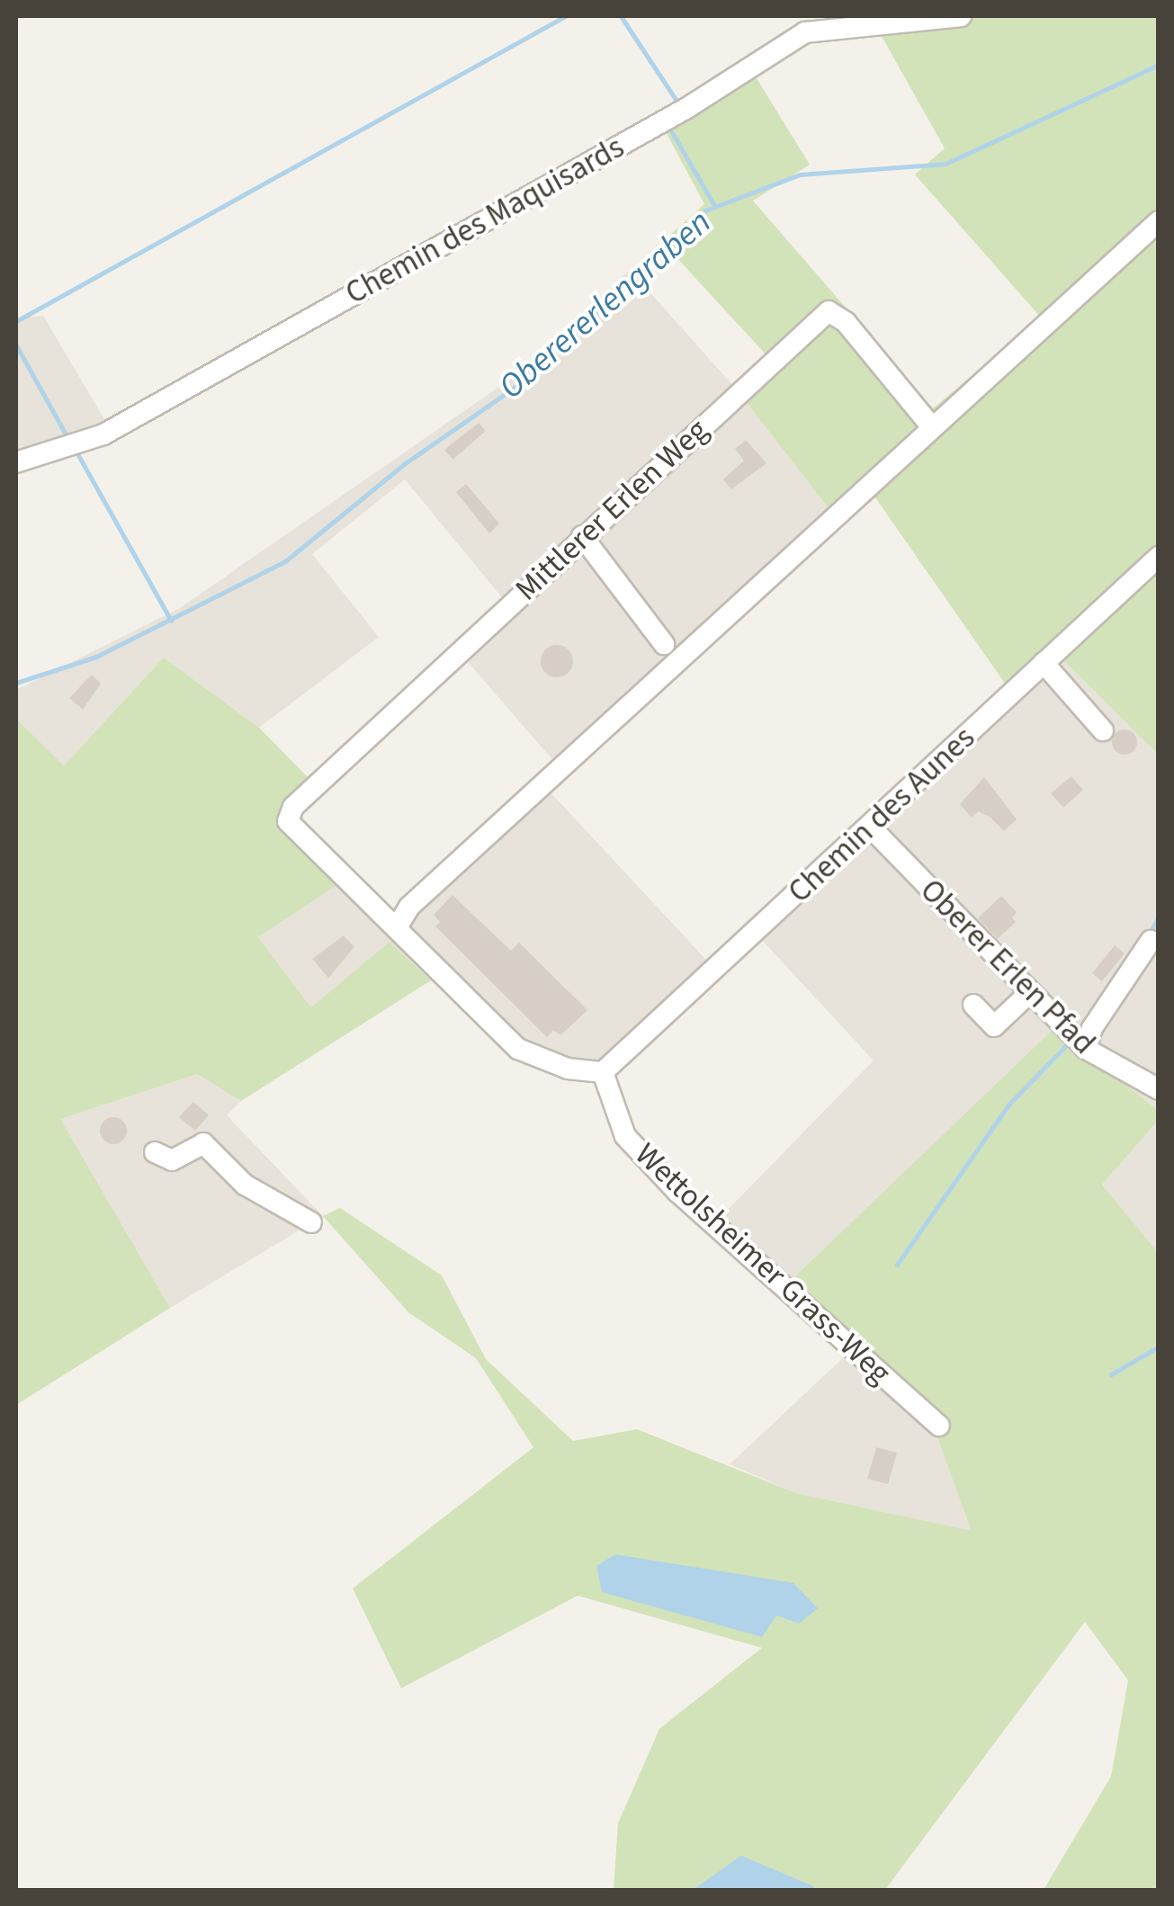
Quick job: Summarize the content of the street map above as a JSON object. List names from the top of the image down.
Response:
{
  "streets": {
    "street": [
      "Chemin des Maquisards",
      "Mittlerer Erlen Weg",
      "Chemin des Aunes",
      "Oberer Erlen Pfad",
      "Wettolsheimer Grass-Weg"
    ]
  },
  "crossings": [
    ["Chemin des Aunes", "Oberer Erlen Pfad"],
    ["Chemin des Aunes", "Wettolsheimer Grass-Weg"]
  ],
  "water": ["Oberererlengraben"]
}
